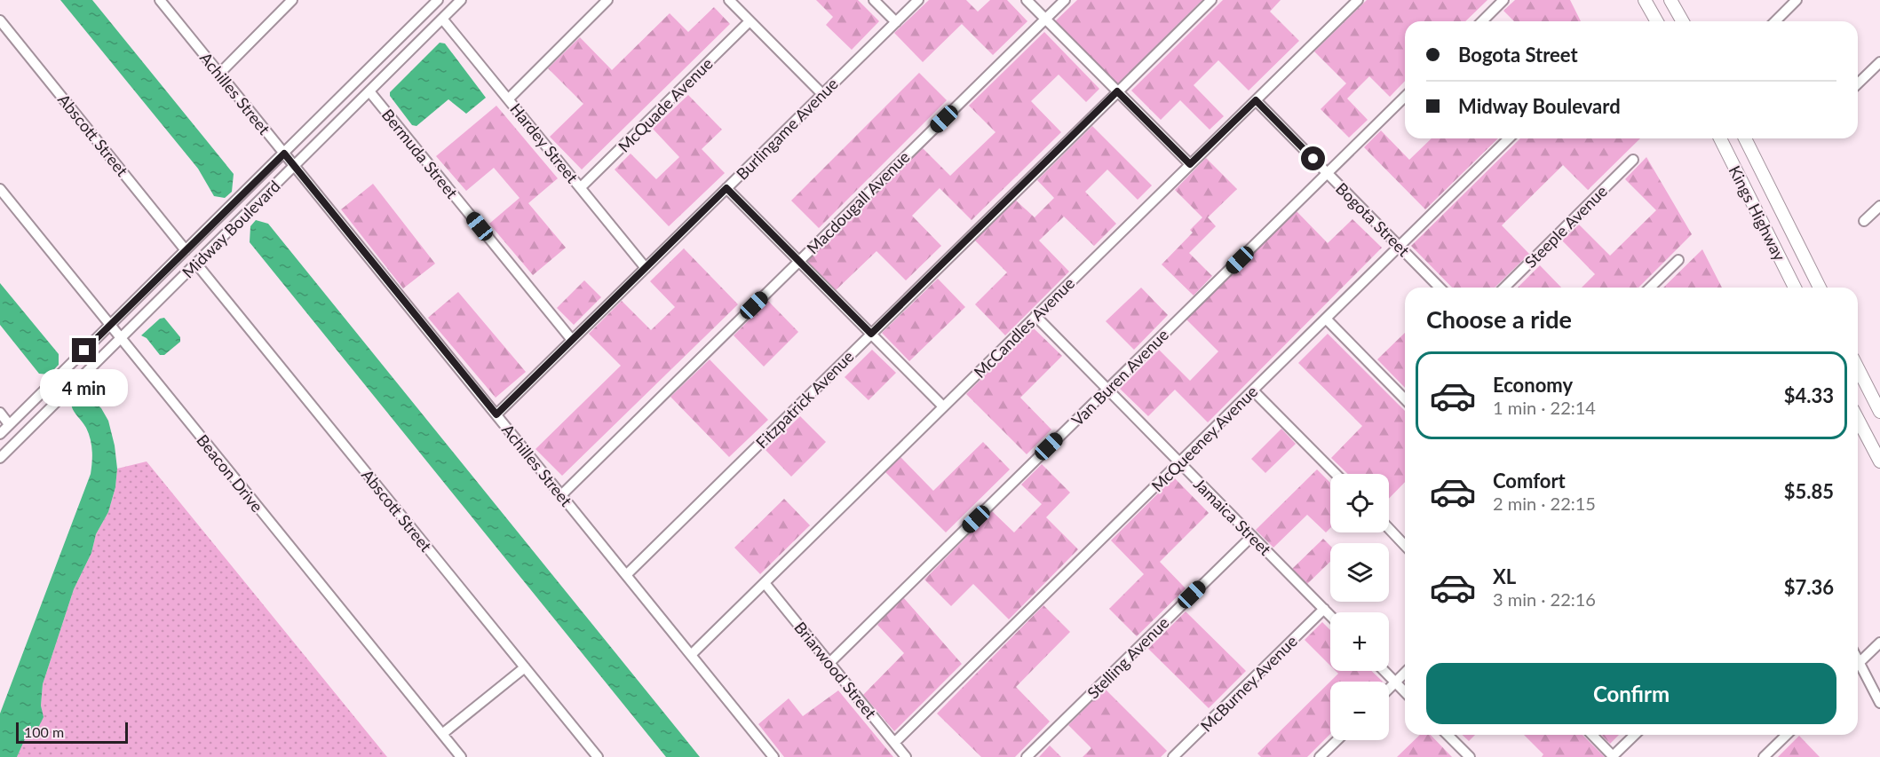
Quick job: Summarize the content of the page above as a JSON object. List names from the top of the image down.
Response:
{
  "streets": {
    "main road": ["Kings Highway"],
    "street": [
      "Achilles Street",
      "McQuade Avenue",
      "Burlingame Avenue",
      "Abscott Street",
      "Hardey Street",
      "Bermuda Street",
      "Macdougall Avenue",
      "Bogota Street",
      "Steeple Avenue",
      "Midway Boulevard",
      "McCandles Avenue",
      "Van Buren Avenue",
      "Fitzpatrick Avenue",
      "McQueeney Avenue",
      "Beacon Drive",
      "Jamaica Street",
      "Stelling Avenue",
      "Briarwood Street",
      "McBurney Avenue"
    ]
  },
  "crossings": [
    ["Achilles Street", "Burlingame Avenue"],
    ["Achilles Street", "Macdougall Avenue"],
    ["Achilles Street", "Midway Boulevard"],
    ["Achilles Street", "McCandles Avenue"],
    ["Achilles Street", "Fitzpatrick Avenue"],
    ["McQuade Avenue", "Hardey Street"],
    ["Burlingame Avenue", "Hardey Street"],
    ["Burlingame Avenue", "Bermuda Street"],
    ["Abscott Street", "Midway Boulevard"],
    ["Hardey Street", "Midway Boulevard"],
    ["Bermuda Street", "Midway Boulevard"],
    ["Bogota Street", "McCandles Avenue"],
    ["Bogota Street", "Van Buren Avenue"],
    ["Bogota Street", "McQueeney Avenue"],
    ["Midway Boulevard", "Beacon Drive"],
    ["McCandles Avenue", "Jamaica Street"],
    ["McCandles Avenue", "Briarwood Street"],
    ["Van Buren Avenue", "Jamaica Street"],
    ["Van Buren Avenue", "Briarwood Street"],
    ["McQueeney Avenue", "Jamaica Street"],
    ["McQueeney Avenue", "Briarwood Street"],
    ["Jamaica Street", "Stelling Avenue"],
    ["Jamaica Street", "McBurney Avenue"]
  ],
  "scale_bar": "100 m",
  "page": {
    "banner": ["Bogota Street", "Midway Boulevard"],
    "heading": "Choose a ride",
    "list": [
      {
        "name": "Economy",
        "note": "1 min · 22:14",
        "value": "$4.33"
      },
      {
        "name": "Comfort",
        "note": "2 min · 22:15",
        "value": "$5.85"
      },
      {
        "name": "XL",
        "note": "3 min · 22:16",
        "value": "$7.36"
      }
    ],
    "bubble": "4 min",
    "map_buttons": ["+", "−"],
    "buttons": "Confirm",
    "scale": "100 m"
  }
}
